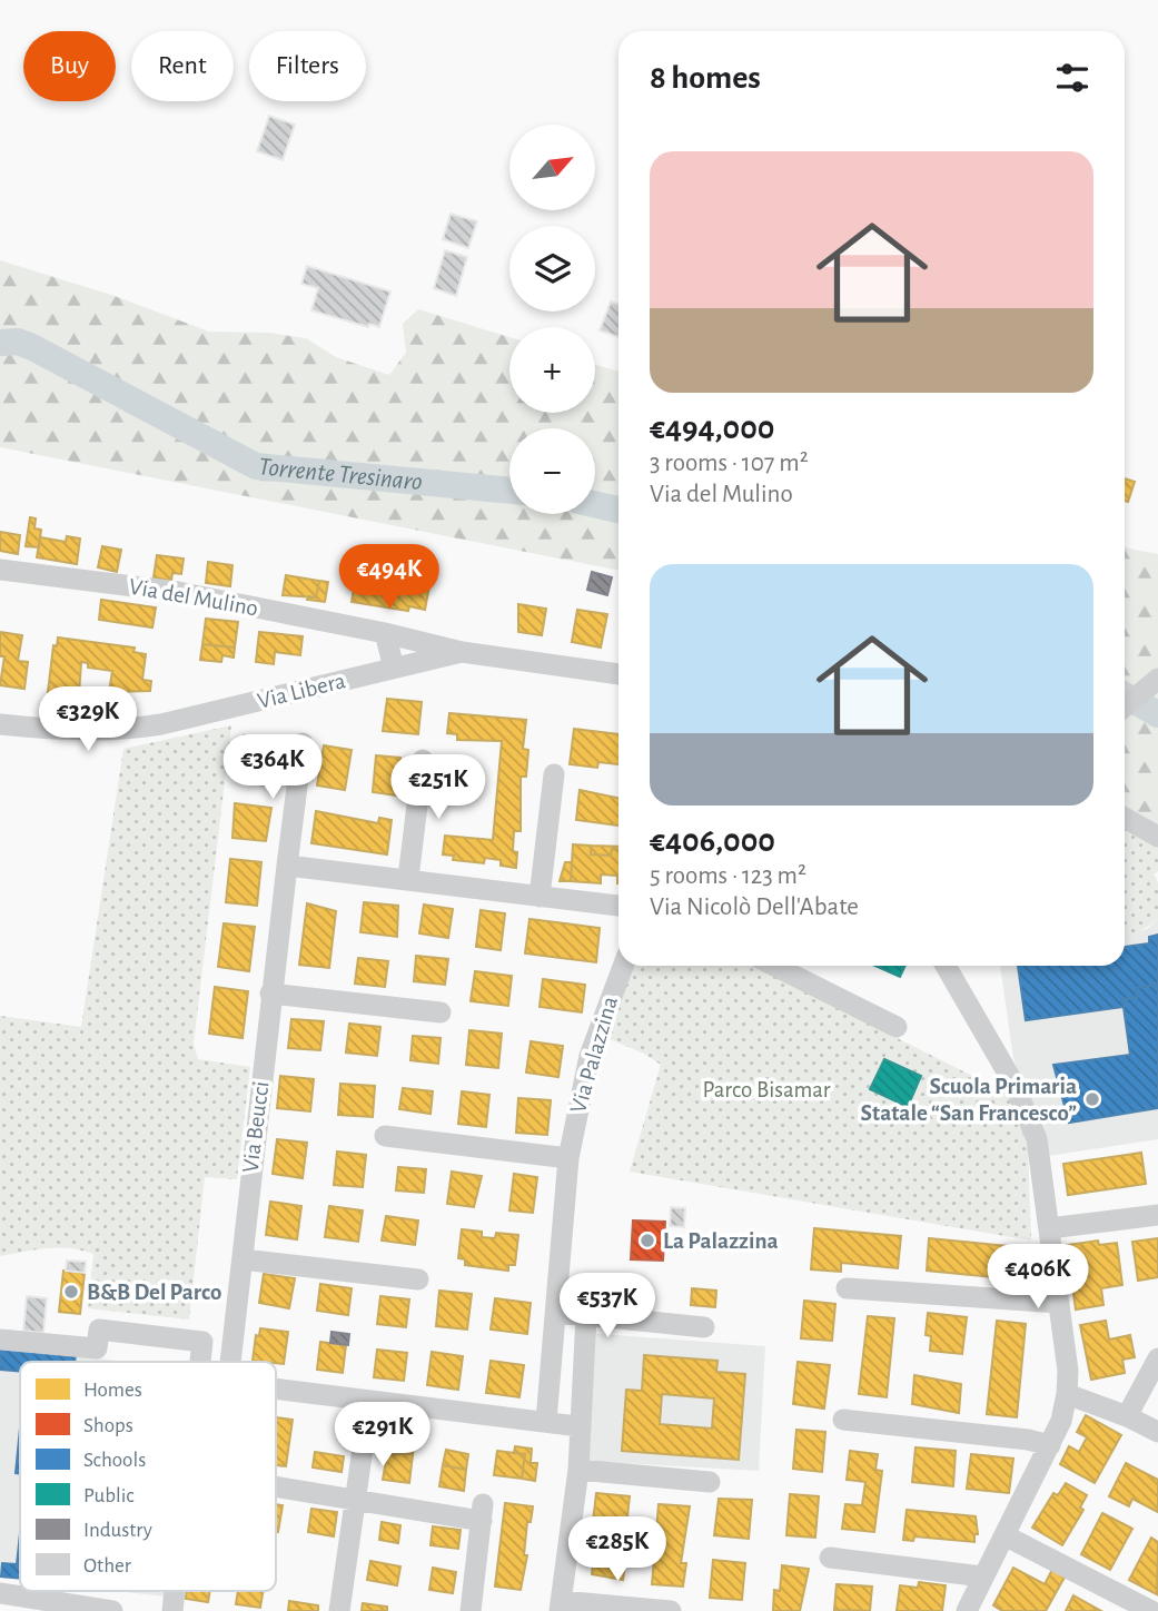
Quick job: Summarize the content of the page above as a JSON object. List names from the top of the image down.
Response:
{
  "streets": {
    "street": [
      "Via del Mulino",
      "Via Libera",
      "Via Palazzina",
      "Via Beucci"
    ]
  },
  "crossings": [
    ["Via del Mulino", "Via Libera"],
    ["Via Palazzina", "Via Beucci"]
  ],
  "water": ["Torrente Tresinaro"],
  "parks": ["Parco Bisamar"],
  "places": ["Scuola Primaria Statale “San Francesco”", "La Palazzina", "B&B Del Parco"],
  "legend": [
    "Homes",
    "Shops",
    "Schools",
    "Public",
    "Industry",
    "Other"
  ],
  "north": "top right",
  "page": {
    "chip": ["Buy", "Rent", "Filters"],
    "heading": "8 homes",
    "map_buttons": ["+", "−"],
    "list": [
      {
        "name": "€494,000",
        "note": "3 rooms · 107 m² · Via del Mulino"
      },
      {
        "name": "€406,000",
        "note": "5 rooms · 123 m² · Via Nicolò Dell'Abate"
      }
    ],
    "price": [
      "€494K",
      "€329K",
      "€364K",
      "€251K",
      "€406K",
      "€537K",
      "€291K",
      "€285K"
    ]
  }
}
